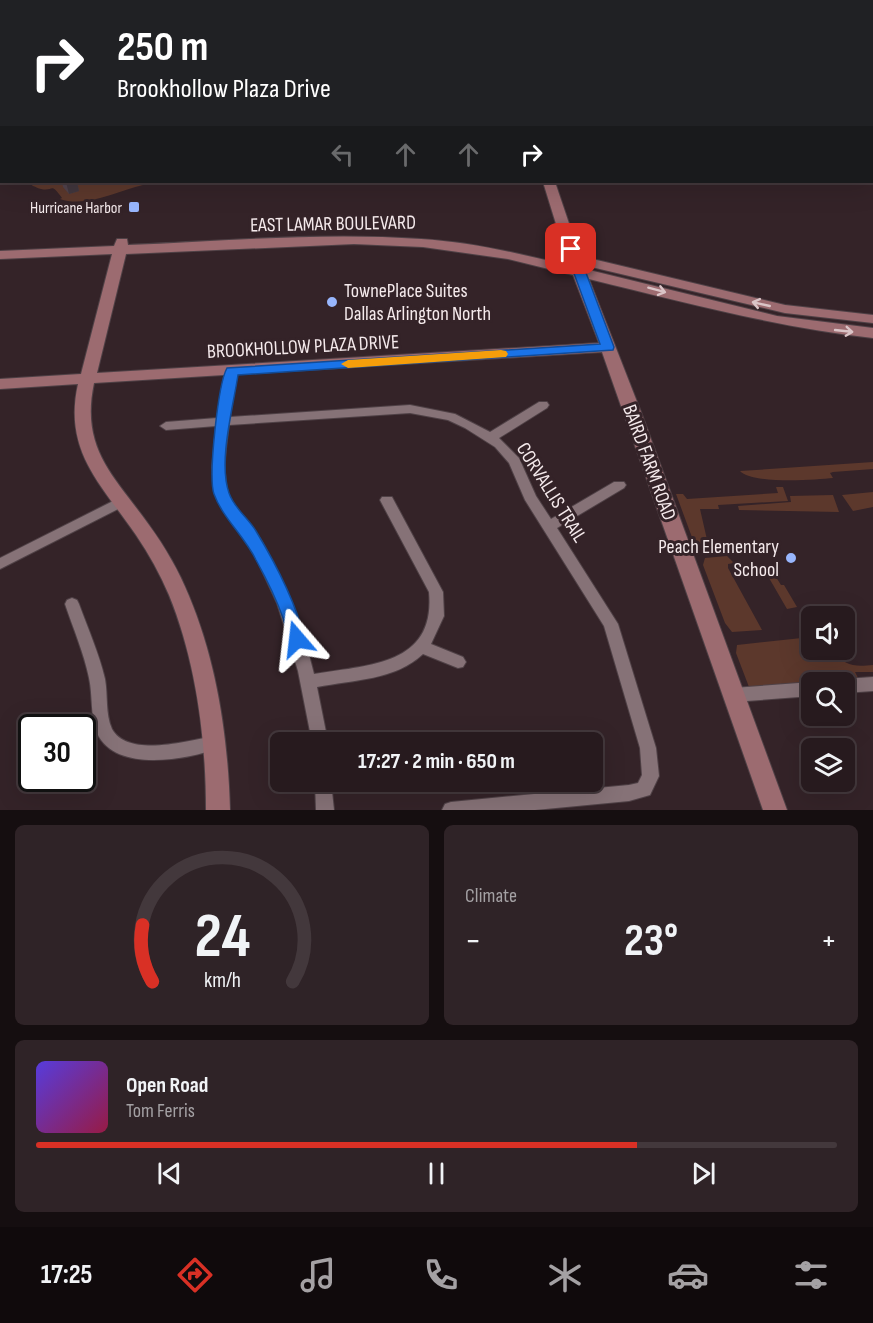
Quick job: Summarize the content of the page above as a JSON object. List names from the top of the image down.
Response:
{
  "streets": {
    "street": [
      "EAST LAMAR BOULEVARD",
      "BROOKHOLLOW PLAZA DRIVE",
      "BAIRD FARM ROAD",
      "CORVALLIS TRAIL"
    ]
  },
  "crossings": [
    ["EAST LAMAR BOULEVARD", "BAIRD FARM ROAD"],
    ["BROOKHOLLOW PLAZA DRIVE", "BAIRD FARM ROAD"]
  ],
  "places": {
    "transit": ["Hurricane Harbor"],
    "other": ["TownePlace Suites Dallas Arlington North", "Peach Elementary School"]
  },
  "page": {
    "turn": ["250 m", "Brookhollow Plaza Drive"],
    "limit": "30",
    "trip": "17:27 · 2 min · 650 m",
    "tile": "Climate",
    "heat": ["−", "23°", "+"],
    "song": ["Open Road", "Tom Ferris"],
    "tabs": "17:25",
    "gauge": ["24", "km/h"]
  }
}
